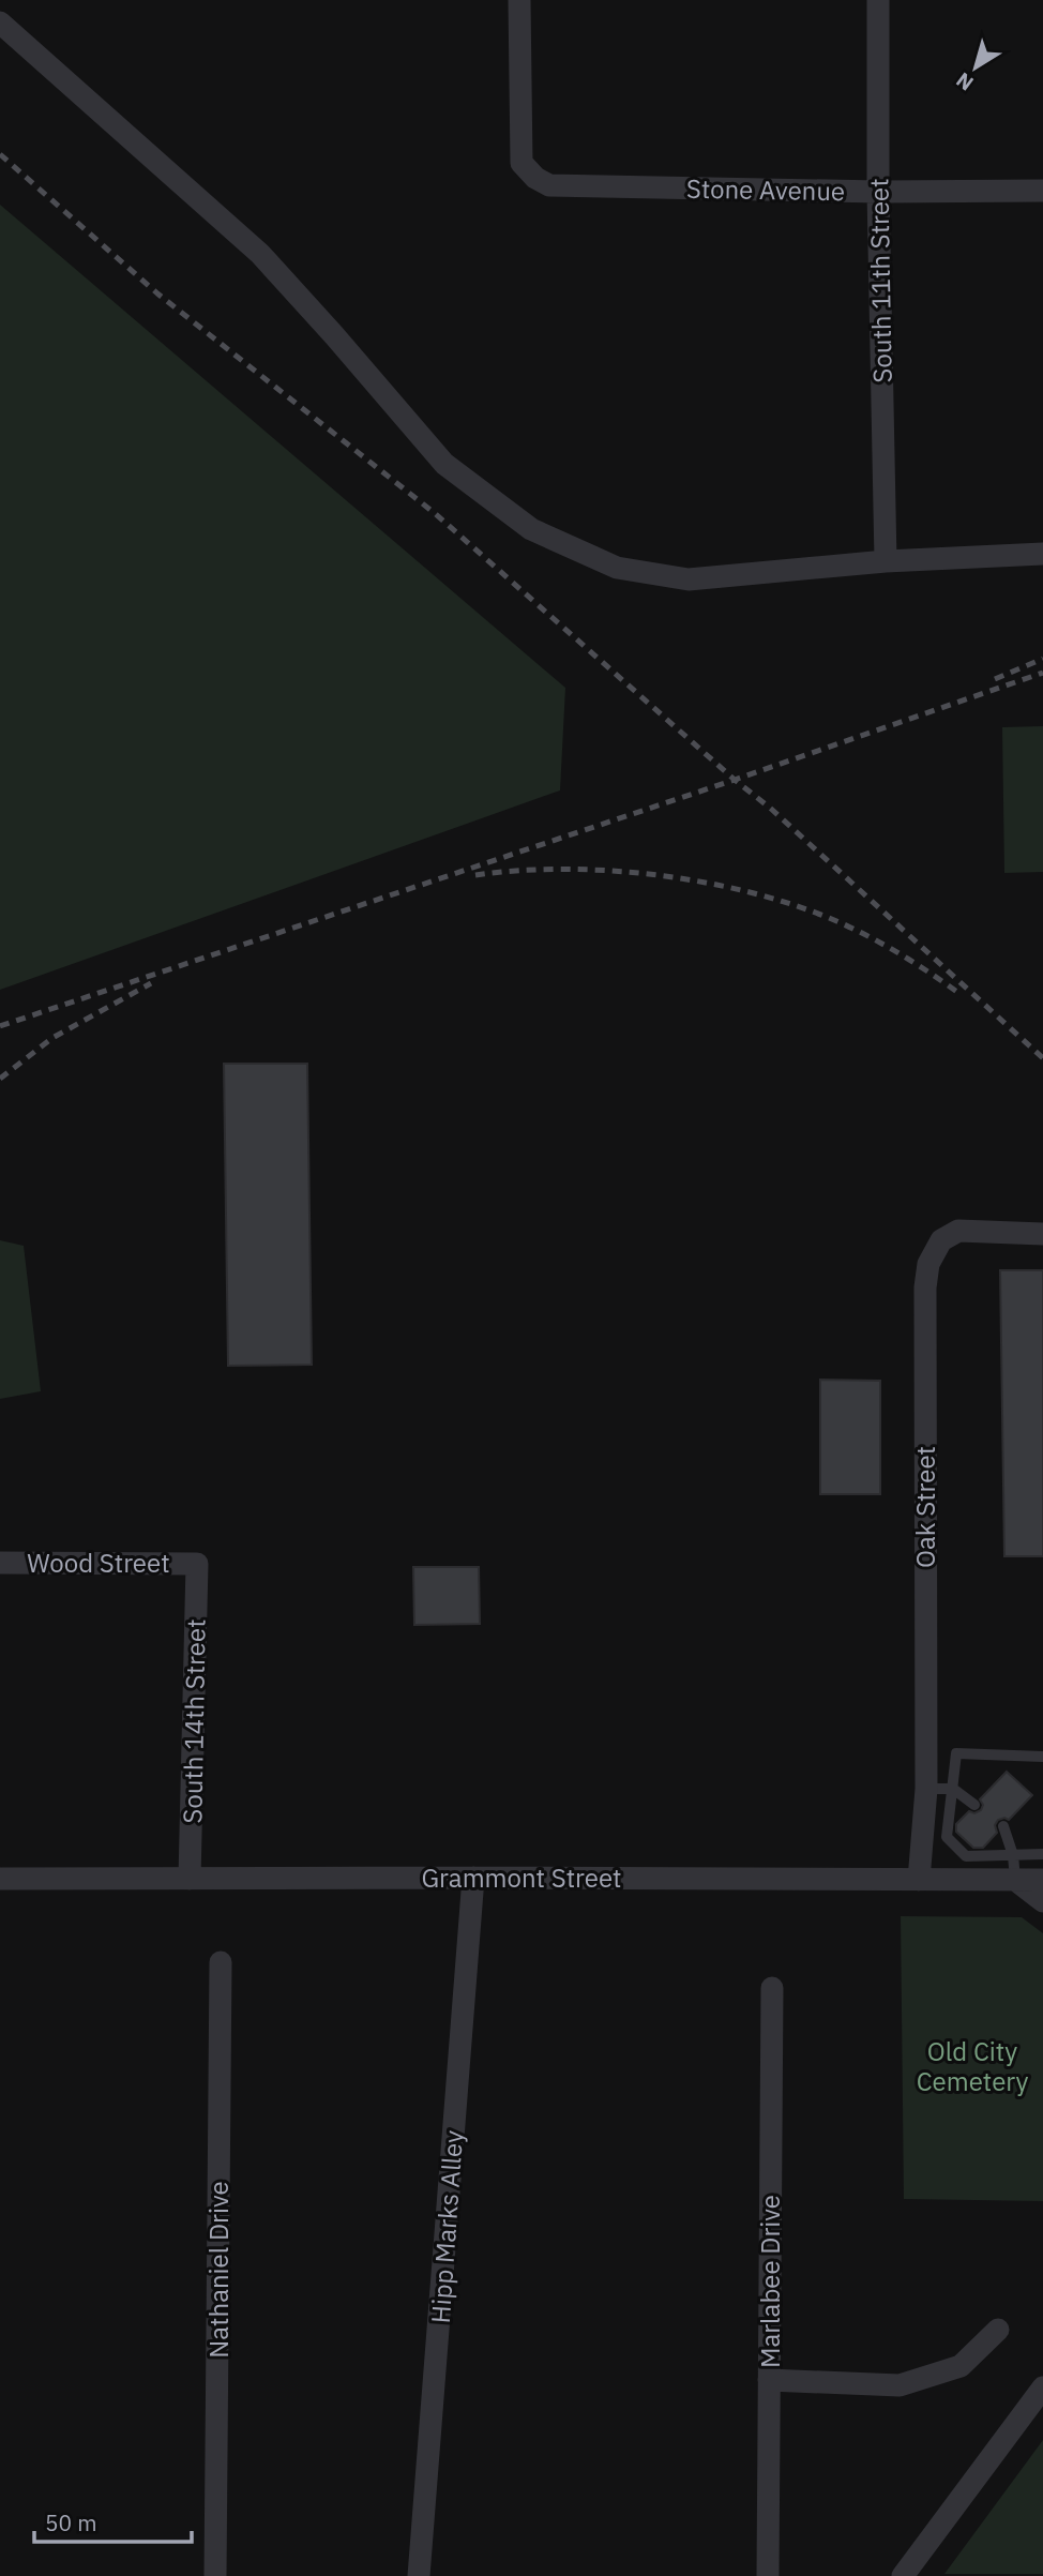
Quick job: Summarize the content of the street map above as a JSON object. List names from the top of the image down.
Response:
{
  "streets": {
    "street": [
      "Stone Avenue",
      "South 11th Street",
      "Oak Street",
      "Wood Street",
      "South 14th Street",
      "Grammont Street",
      "Hipp Marks Alley",
      "Nathaniel Drive",
      "Marlabee Drive"
    ]
  },
  "crossings": [
    ["Stone Avenue", "South 11th Street"],
    ["Oak Street", "Grammont Street"],
    ["Wood Street", "South 14th Street"],
    ["South 14th Street", "Grammont Street"],
    ["Grammont Street", "Hipp Marks Alley"]
  ],
  "parks": ["Old City Cemetery"],
  "scale_bar": "50 m",
  "north": "bottom left"
}
